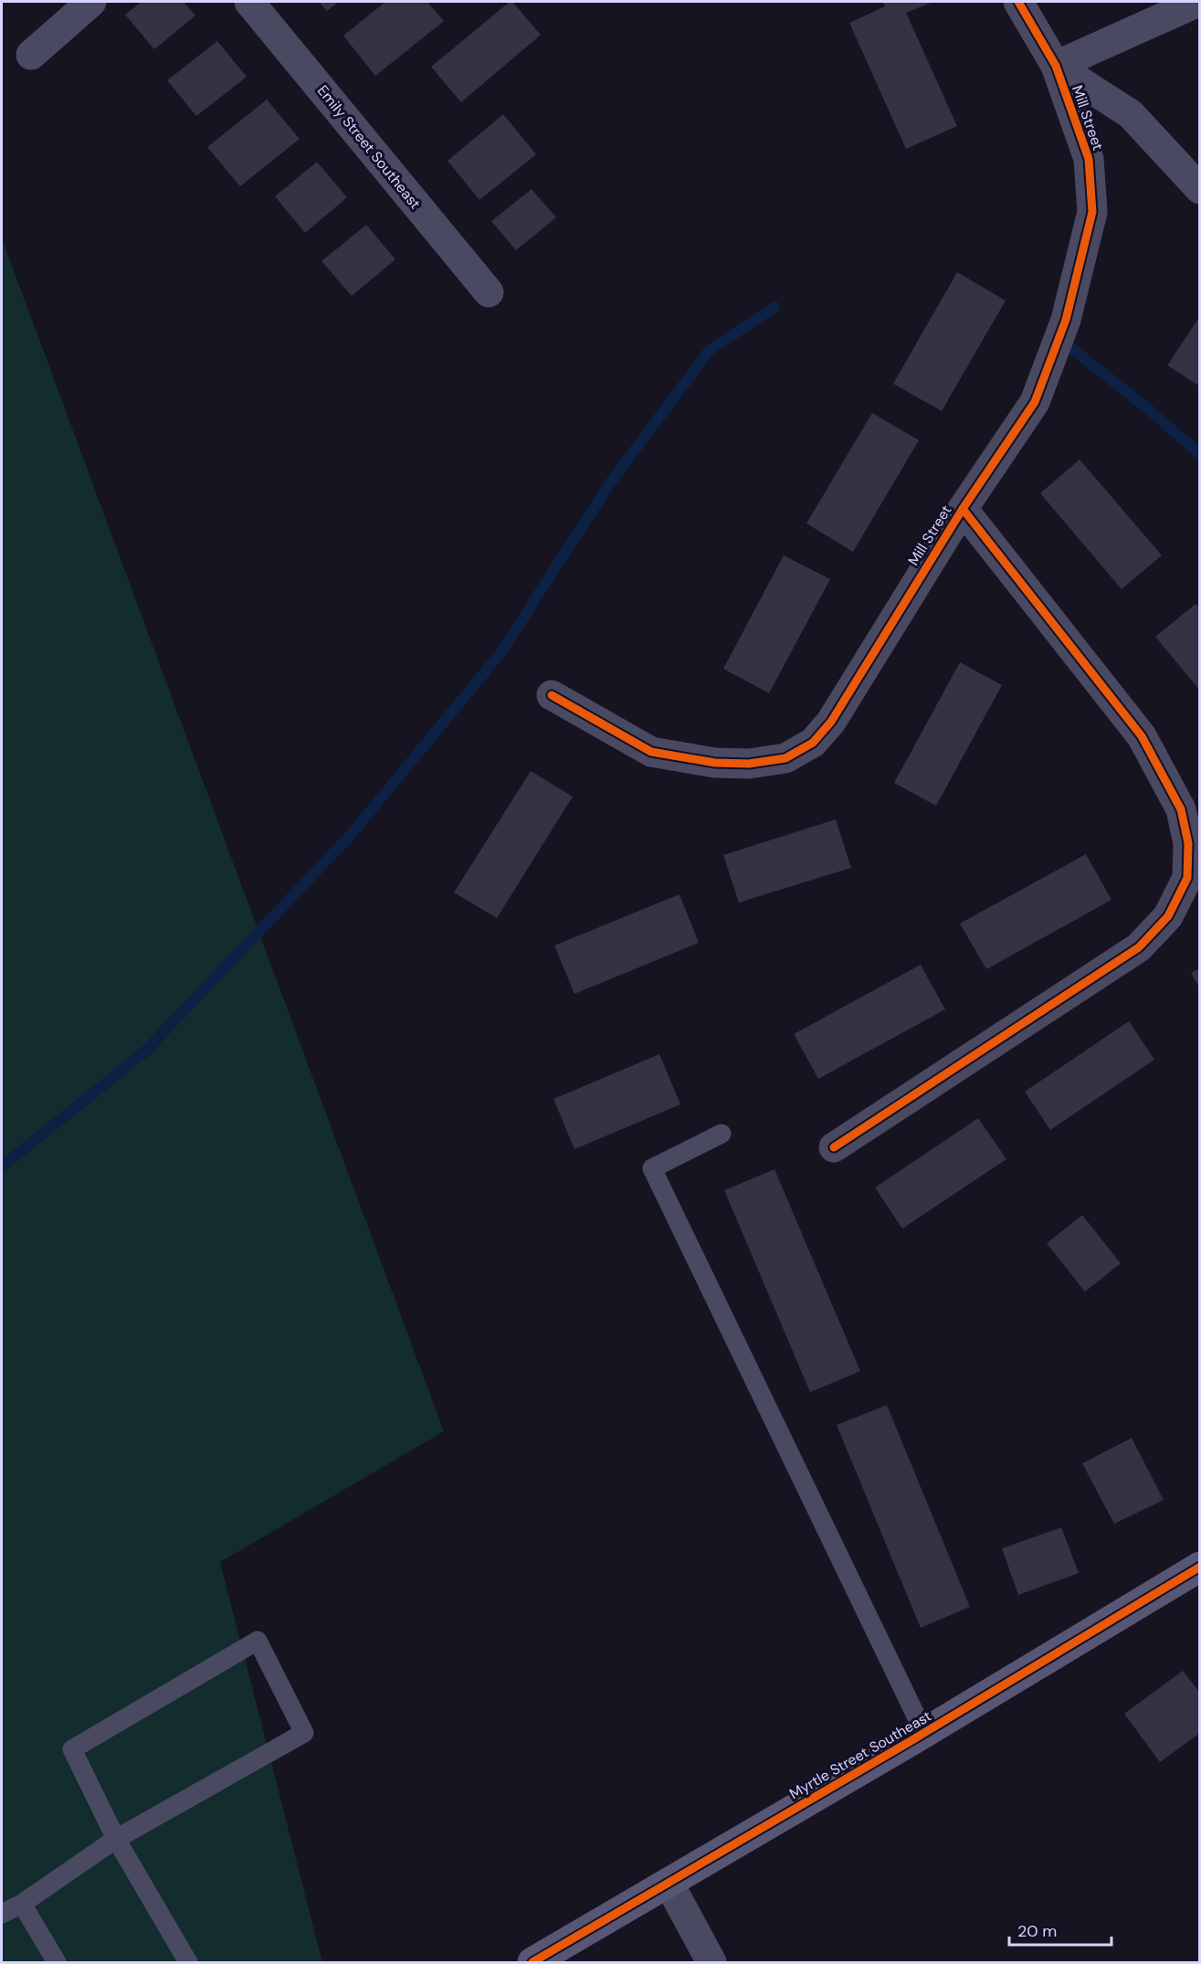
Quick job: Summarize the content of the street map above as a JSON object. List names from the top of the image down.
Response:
{
  "streets": {
    "street": ["Mill Street", "Emily Street Southeast", "Myrtle Street Southeast"]
  },
  "scale_bar": "20 m"
}
